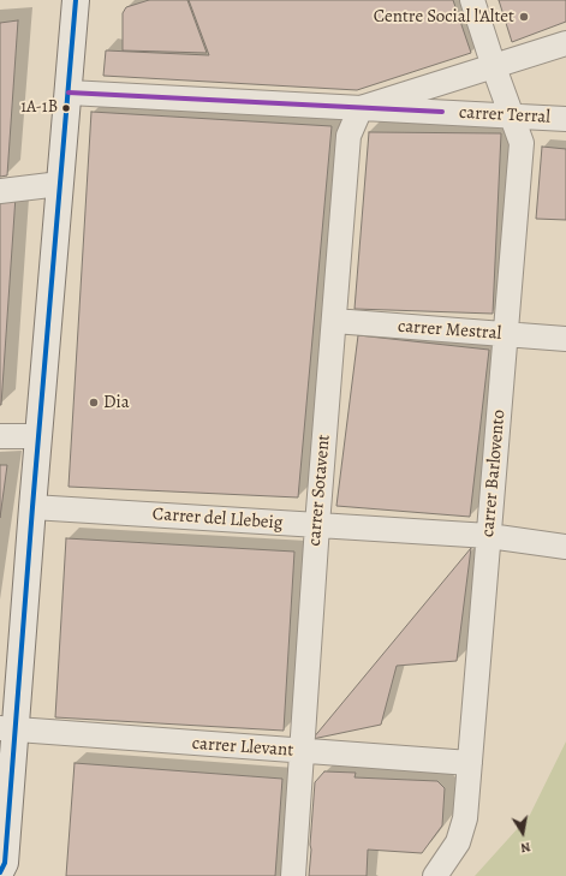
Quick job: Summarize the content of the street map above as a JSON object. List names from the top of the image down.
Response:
{
  "streets": {
    "street": [
      "carrer Terral",
      "carrer Mestral",
      "carrer Barlovento",
      "carrer Sotavent",
      "Carrer del Llebeig",
      "carrer Llevant"
    ]
  },
  "crossings": [
    ["carrer Terral", "carrer Barlovento"],
    ["carrer Terral", "carrer Sotavent"],
    ["carrer Mestral", "carrer Barlovento"],
    ["carrer Mestral", "carrer Sotavent"],
    ["carrer Barlovento", "Carrer del Llebeig"],
    ["carrer Barlovento", "carrer Llevant"],
    ["carrer Sotavent", "Carrer del Llebeig"],
    ["carrer Sotavent", "carrer Llevant"]
  ],
  "places": ["Centre Social l'Altet", "1A-1B", "Dia"],
  "north": "bottom"
}
